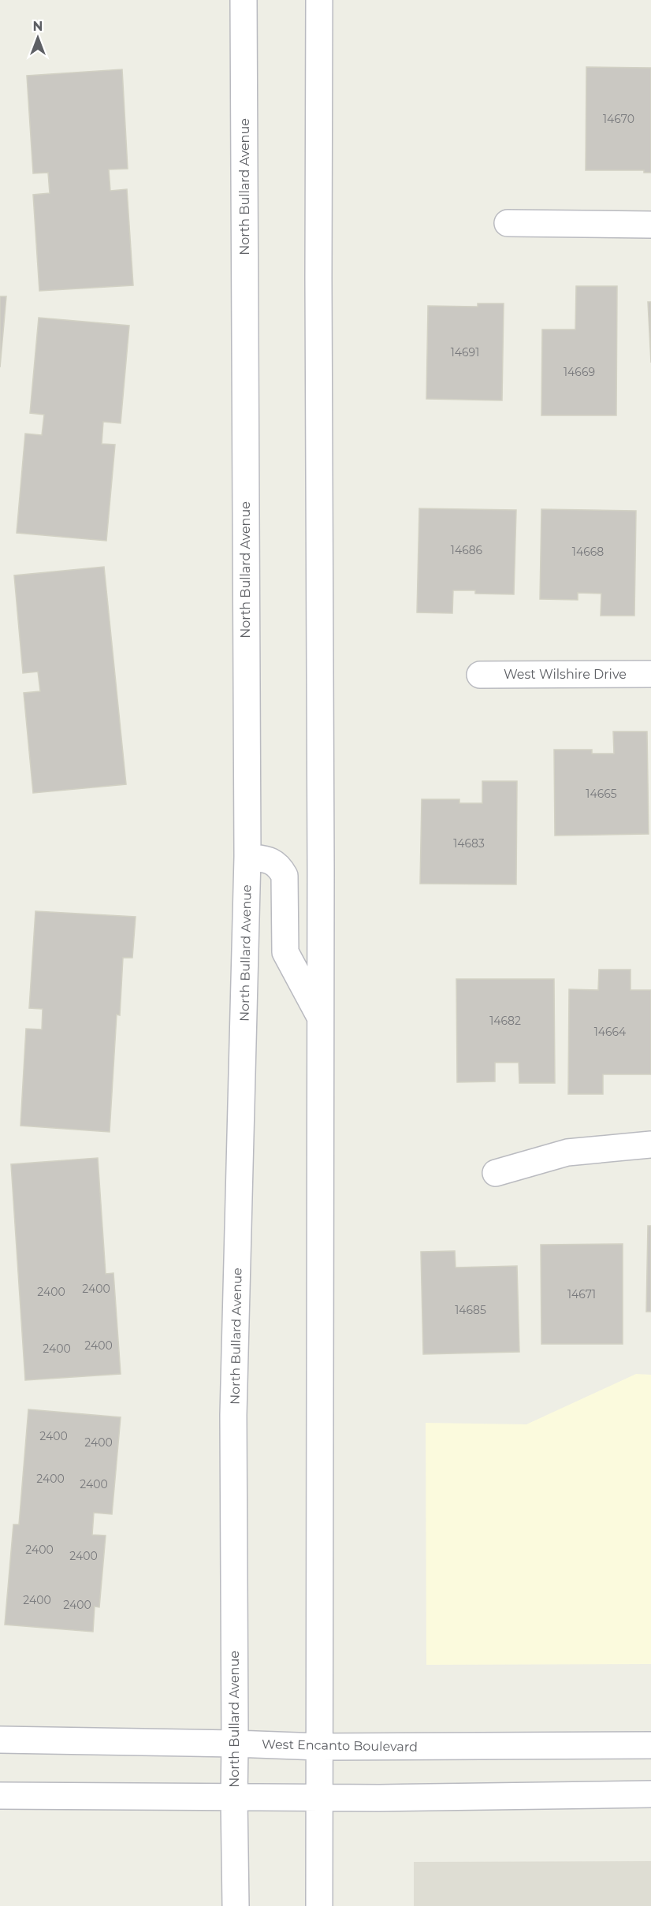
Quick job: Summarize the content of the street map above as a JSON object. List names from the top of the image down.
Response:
{
  "streets": {
    "main road": ["North Bullard Avenue", "West Wilshire Drive", "West Encanto Boulevard"]
  },
  "crossings": [
    ["North Bullard Avenue", "West Encanto Boulevard"]
  ],
  "house_numbers": [
    "14670",
    "14691",
    "14669",
    "14686",
    "14668",
    "14665",
    "14683",
    "14682",
    "14664",
    "2400",
    "2400",
    "14671",
    "14685",
    "2400",
    "2400",
    "2400",
    "2400",
    "2400",
    "2400",
    "2400",
    "2400",
    "2400",
    "2400"
  ],
  "north": "top"
}
